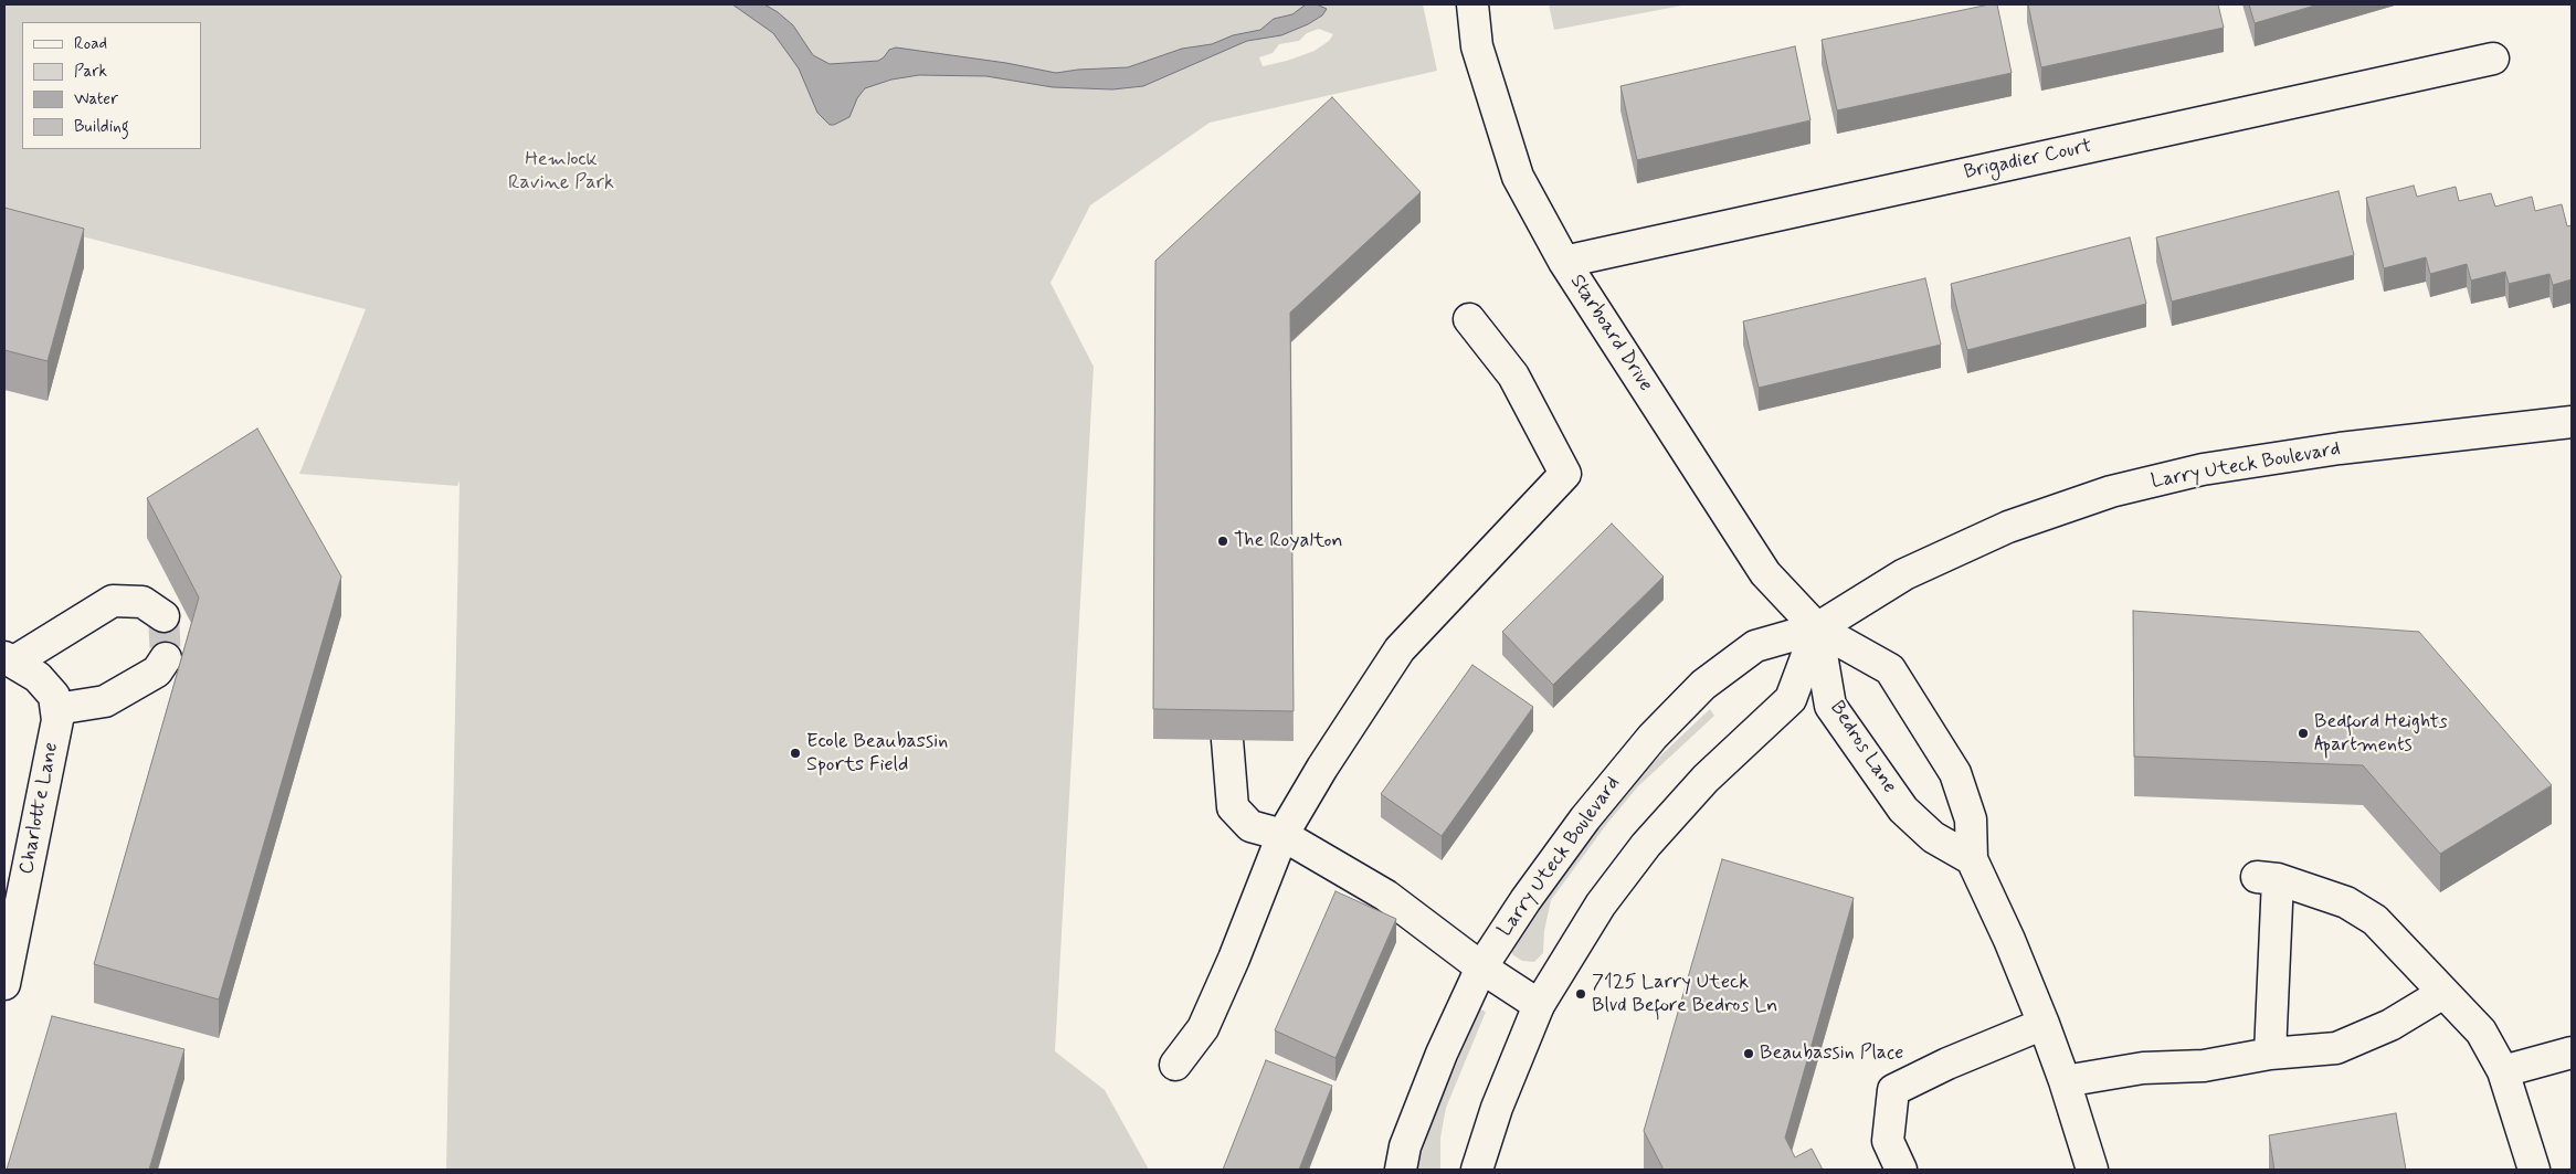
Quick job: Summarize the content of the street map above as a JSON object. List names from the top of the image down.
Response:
{
  "streets": {
    "street": [
      "Brigadier Court",
      "Starboard Drive",
      "Larry Uteck Boulevard",
      "Bedros Lane",
      "Charlotte Lane"
    ]
  },
  "crossings": [
    ["Brigadier Court", "Starboard Drive"],
    ["Starboard Drive", "Larry Uteck Boulevard"],
    ["Starboard Drive", "Bedros Lane"],
    ["Larry Uteck Boulevard", "Bedros Lane"]
  ],
  "parks": ["Hemlock Ravine Park"],
  "places": [
    "The Royalton",
    "Bedford Heights Apartments",
    "Ecole Beaubassin Sports Field",
    "7125 Larry Uteck Blvd Before Bedros Ln",
    "Beaubassin Place"
  ],
  "legend": [
    "Road",
    "Park",
    "Water",
    "Building"
  ]
}
